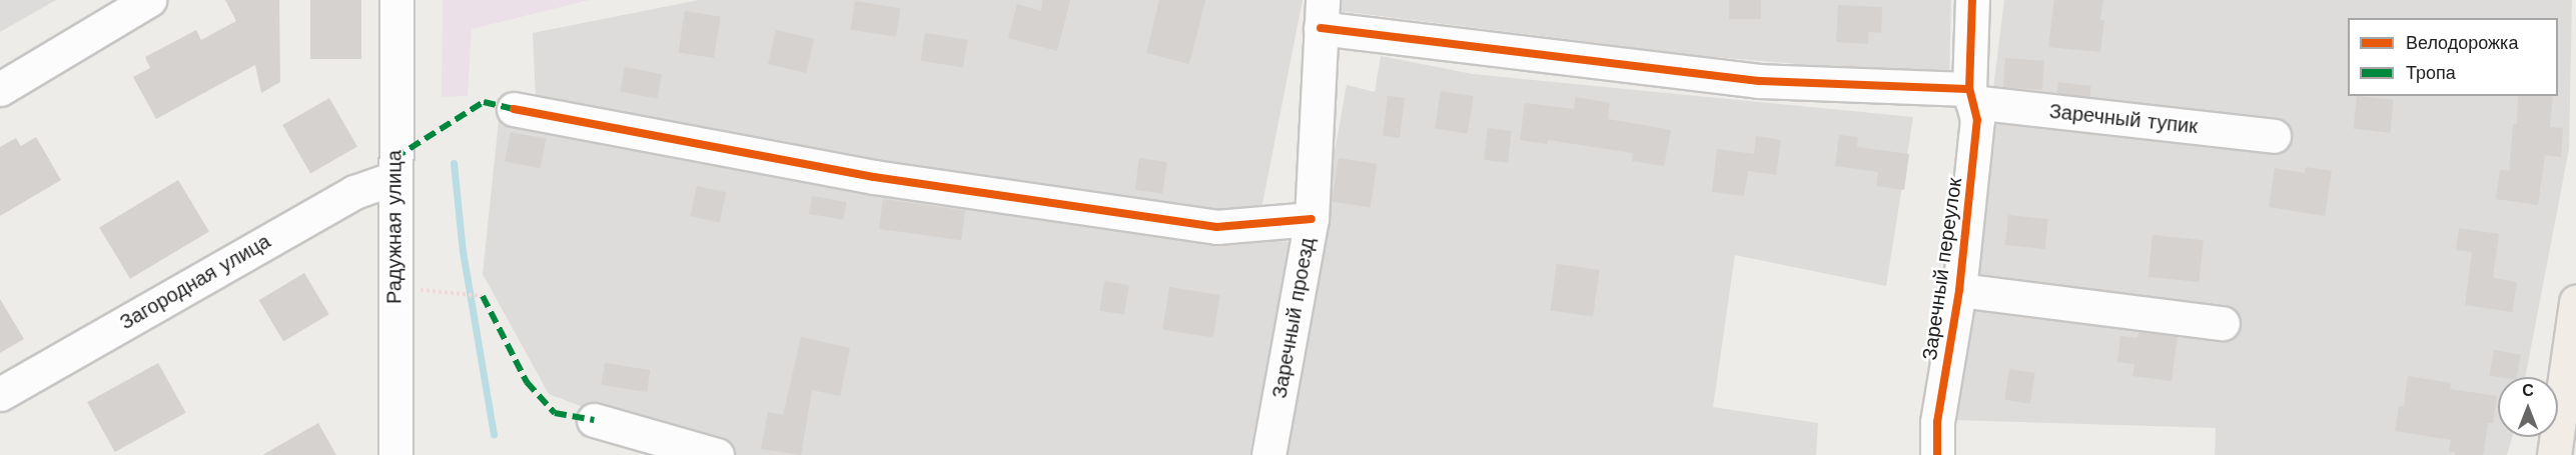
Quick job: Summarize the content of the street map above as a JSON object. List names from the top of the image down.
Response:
{
  "streets": {
    "street": [
      "Заречный тупик",
      "Радужная улица",
      "Заречный переулок",
      "Загородная улица",
      "Заречный проезд"
    ]
  },
  "crossings": [
    ["Заречный тупик", "Заречный переулок"],
    ["Заречный тупик", "Заречный проезд"],
    ["Радужная улица", "Загородная улица"]
  ],
  "legend": ["Велодорожка", "Тропа"],
  "north": "top"
}
